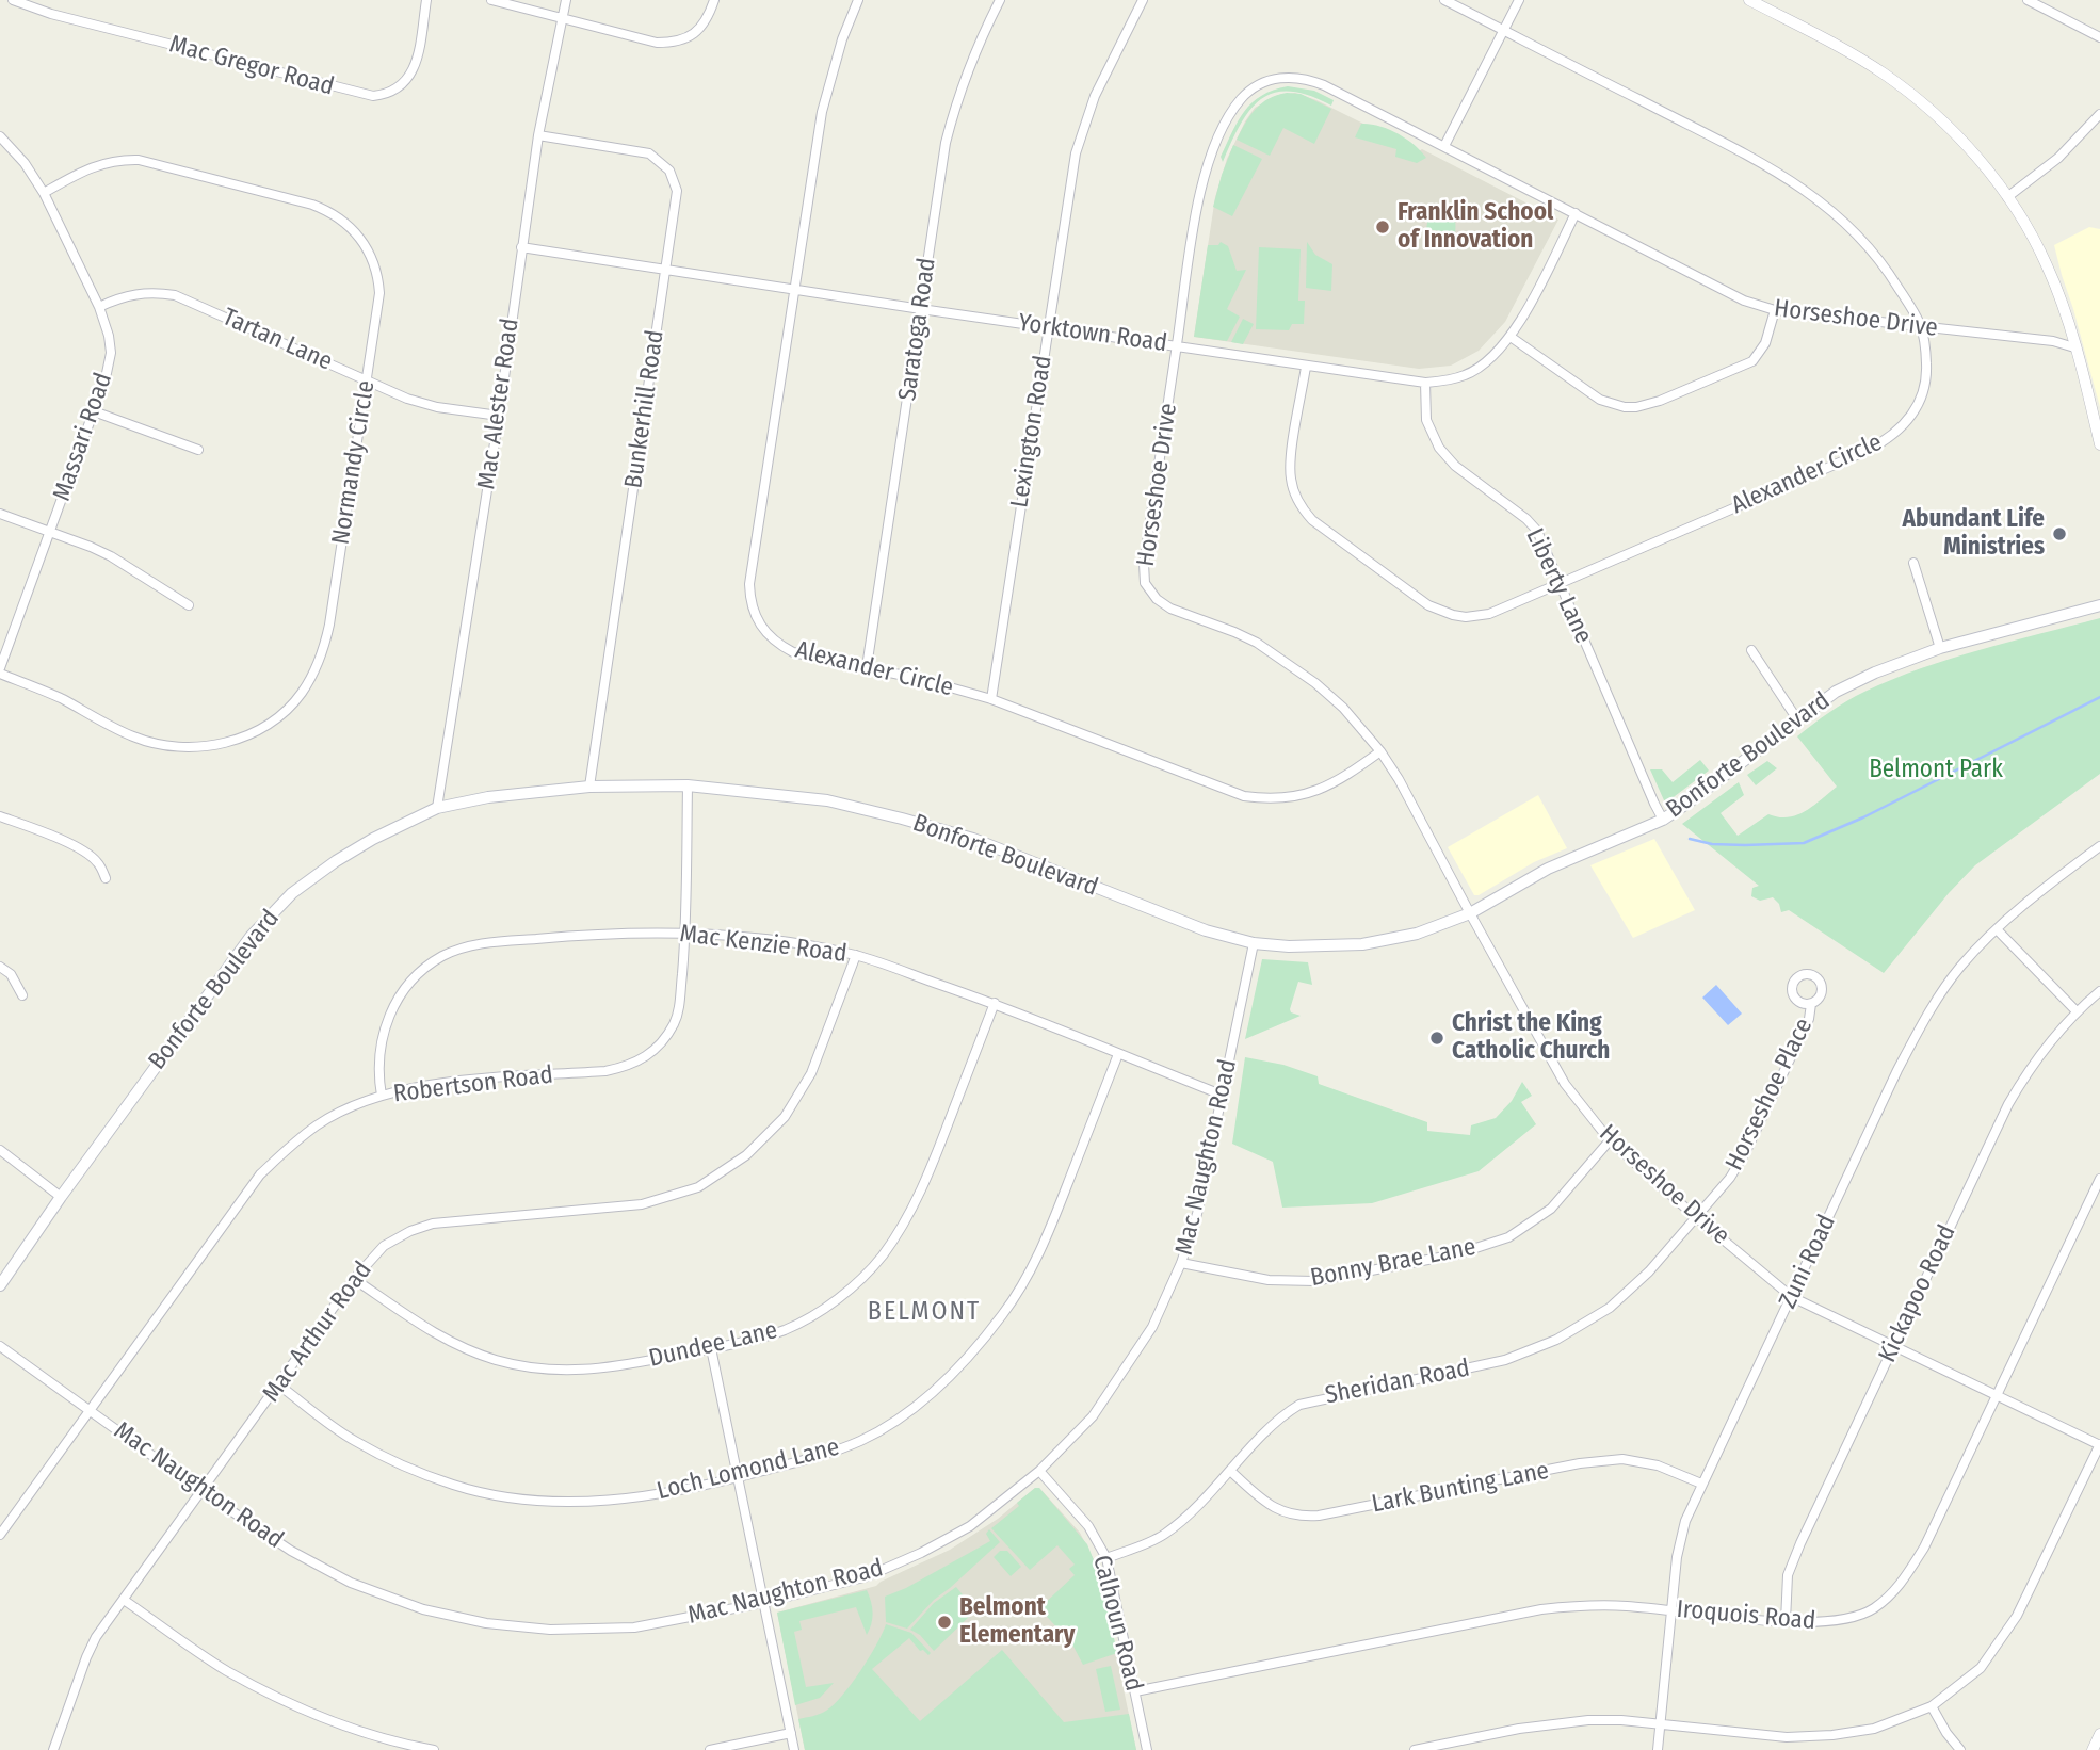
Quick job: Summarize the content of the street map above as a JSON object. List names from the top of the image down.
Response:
{
  "streets": {
    "main road": ["Bonforte Boulevard"],
    "street": [
      "Mac Gregor Road",
      "Horseshoe Drive",
      "Saratoga Road",
      "Yorktown Road",
      "Tartan Lane",
      "Mac Alester Road",
      "Bunkerhill Road",
      "Lexington Road",
      "Massari Road",
      "Normandy Circle",
      "Alexander Circle",
      "Liberty Lane",
      "Mac Kenzie Road",
      "Robertson Road",
      "Horseshoe Place",
      "Mac Naughton Road",
      "Zuni Road",
      "Bonny Brae Lane",
      "Kickapoo Road",
      "Mac Arthur Road",
      "Dundee Lane",
      "Sheridan Road",
      "Loch Lomond Lane",
      "Lark Bunting Lane",
      "Iroquois Road",
      "Calhoun Road"
    ]
  },
  "crossings": [
    ["Horseshoe Drive", "Yorktown Road"],
    ["Horseshoe Drive", "Alexander Circle"],
    ["Horseshoe Drive", "Bonforte Boulevard"],
    ["Horseshoe Drive", "Horseshoe Place"],
    ["Horseshoe Drive", "Zuni Road"],
    ["Horseshoe Drive", "Bonny Brae Lane"],
    ["Horseshoe Drive", "Kickapoo Road"],
    ["Horseshoe Drive", "Sheridan Road"],
    ["Horseshoe Drive", "Iroquois Road"],
    ["Saratoga Road", "Yorktown Road"],
    ["Saratoga Road", "Alexander Circle"],
    ["Yorktown Road", "Mac Alester Road"],
    ["Yorktown Road", "Bunkerhill Road"],
    ["Yorktown Road", "Lexington Road"],
    ["Yorktown Road", "Alexander Circle"],
    ["Yorktown Road", "Liberty Lane"],
    ["Tartan Lane", "Mac Alester Road"],
    ["Tartan Lane", "Massari Road"],
    ["Tartan Lane", "Normandy Circle"],
    ["Mac Alester Road", "Bunkerhill Road"],
    ["Mac Alester Road", "Bonforte Boulevard"],
    ["Bunkerhill Road", "Bonforte Boulevard"],
    ["Lexington Road", "Alexander Circle"],
    ["Massari Road", "Normandy Circle"],
    ["Alexander Circle", "Liberty Lane"],
    ["Liberty Lane", "Bonforte Boulevard"],
    ["Bonforte Boulevard", "Robertson Road"],
    ["Bonforte Boulevard", "Mac Naughton Road"],
    ["Mac Kenzie Road", "Robertson Road"],
    ["Mac Kenzie Road", "Mac Naughton Road"],
    ["Mac Kenzie Road", "Mac Arthur Road"],
    ["Mac Kenzie Road", "Dundee Lane"],
    ["Mac Kenzie Road", "Loch Lomond Lane"],
    ["Robertson Road", "Mac Naughton Road"],
    ["Horseshoe Place", "Sheridan Road"],
    ["Mac Naughton Road", "Bonny Brae Lane"],
    ["Mac Naughton Road", "Mac Arthur Road"],
    ["Mac Naughton Road", "Calhoun Road"],
    ["Zuni Road", "Lark Bunting Lane"],
    ["Zuni Road", "Iroquois Road"],
    ["Kickapoo Road", "Iroquois Road"],
    ["Mac Arthur Road", "Dundee Lane"],
    ["Mac Arthur Road", "Loch Lomond Lane"],
    ["Sheridan Road", "Lark Bunting Lane"],
    ["Sheridan Road", "Calhoun Road"],
    ["Iroquois Road", "Calhoun Road"]
  ],
  "districts": ["BELMONT"],
  "parks": ["Belmont Park"],
  "places": [
    "Franklin School of Innovation",
    "Abundant Life Ministries",
    "Christ the King Catholic Church",
    "Belmont Elementary"
  ]
}
